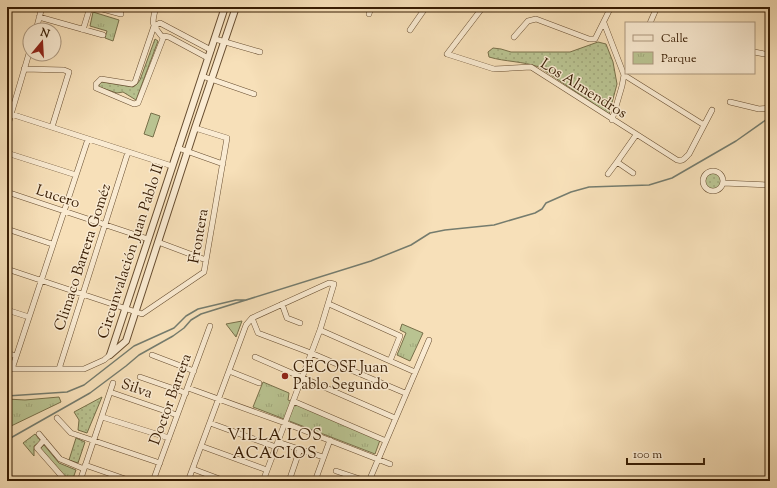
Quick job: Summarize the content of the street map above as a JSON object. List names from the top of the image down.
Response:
{
  "streets": {
    "street": [
      "Los Almendros",
      "Lucero",
      "Frontera",
      "Circunvalación Juan Pablo II",
      "Climaco Barrera Goméz",
      "Silva",
      "Doctor Barrera"
    ]
  },
  "crossings": [
    ["Lucero", "Circunvalación Juan Pablo II"],
    ["Lucero", "Climaco Barrera Goméz"],
    ["Frontera", "Circunvalación Juan Pablo II"],
    ["Silva", "Doctor Barrera"]
  ],
  "districts": ["VILLA LOS ACACIOS"],
  "places": ["CECOSF Juan Pablo Segundo"],
  "legend": ["Calle", "Parque"],
  "scale_bar": "100 m",
  "north": "top"
}
